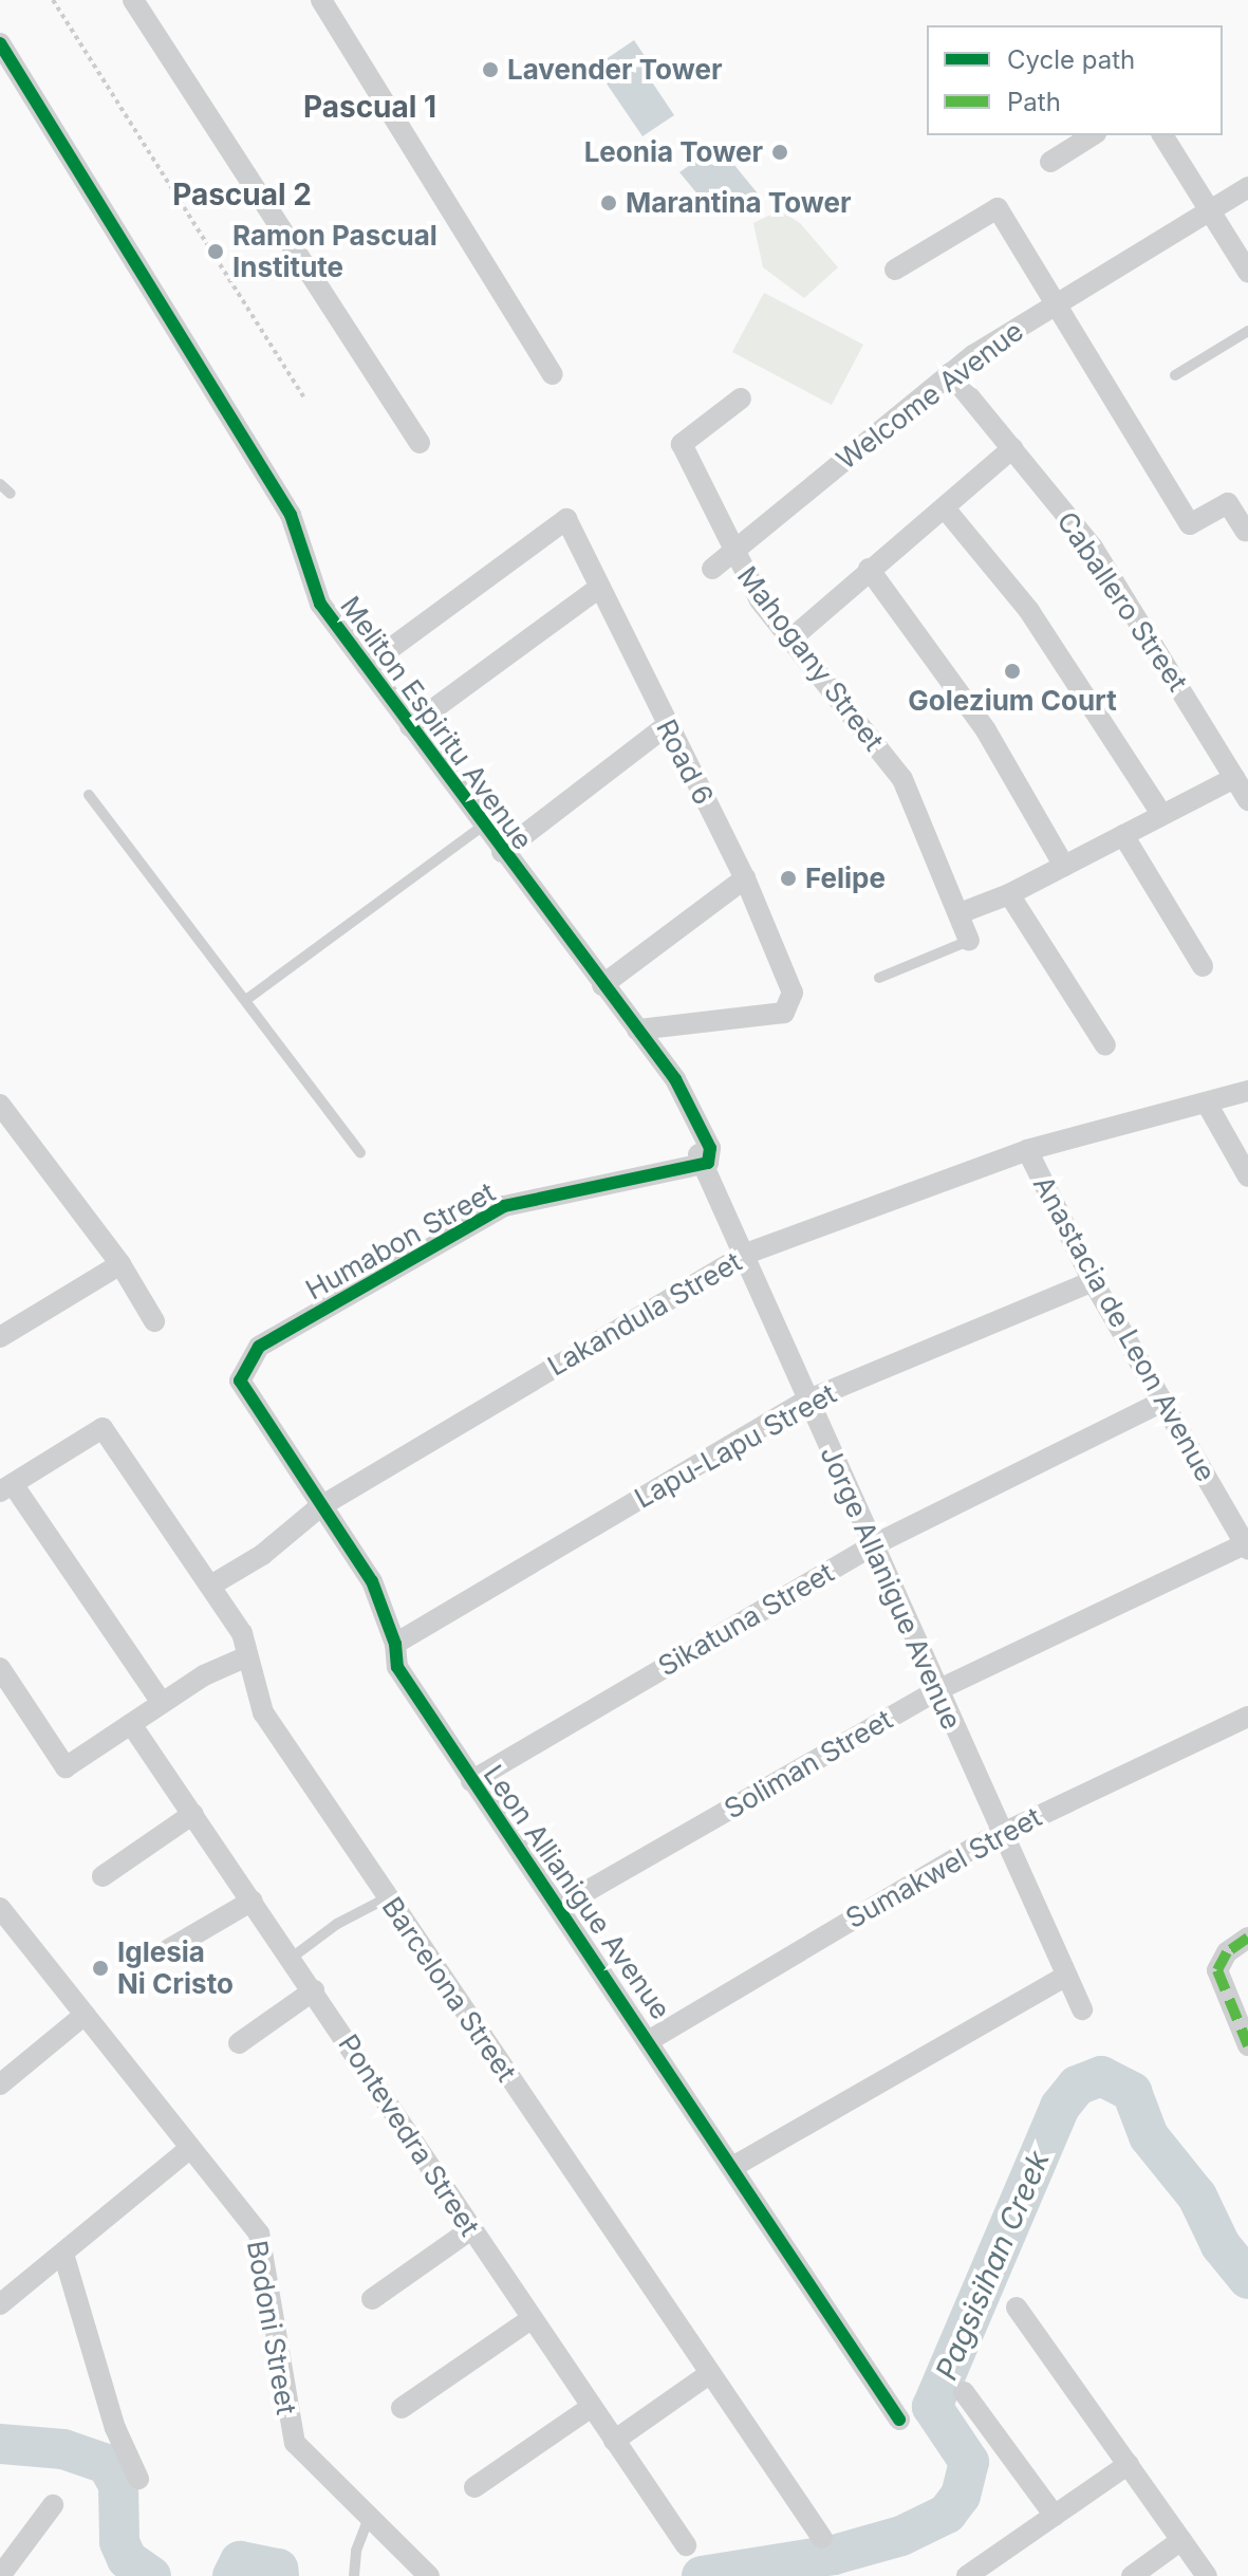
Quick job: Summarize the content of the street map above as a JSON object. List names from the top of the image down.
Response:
{
  "streets": {
    "street": [
      "Welcome Avenue",
      "Caballero Street",
      "Mahogany Street",
      "Meliton Espiritu Avenue",
      "Road 6",
      "Humabon Street",
      "Lakandula Street",
      "Anastacia de Leon Avenue",
      "Lapu-Lapu Street",
      "Jorge Allanigue Avenue",
      "Sikatuna Street",
      "Soliman Street",
      "Sumakwel Street",
      "Leon Allianigue Avenue",
      "Barcelona Street",
      "Pontevedra Street",
      "Bodoni Street"
    ]
  },
  "crossings": [
    ["Welcome Avenue", "Caballero Street"],
    ["Welcome Avenue", "Mahogany Street"],
    ["Meliton Espiritu Avenue", "Road 6"],
    ["Meliton Espiritu Avenue", "Humabon Street"],
    ["Meliton Espiritu Avenue", "Jorge Allanigue Avenue"],
    ["Humabon Street", "Jorge Allanigue Avenue"],
    ["Humabon Street", "Leon Allianigue Avenue"],
    ["Lakandula Street", "Anastacia de Leon Avenue"],
    ["Lakandula Street", "Jorge Allanigue Avenue"],
    ["Lakandula Street", "Leon Allianigue Avenue"],
    ["Lakandula Street", "Barcelona Street"],
    ["Anastacia de Leon Avenue", "Lapu-Lapu Street"],
    ["Anastacia de Leon Avenue", "Sikatuna Street"],
    ["Anastacia de Leon Avenue", "Soliman Street"],
    ["Lapu-Lapu Street", "Jorge Allanigue Avenue"],
    ["Lapu-Lapu Street", "Leon Allianigue Avenue"],
    ["Jorge Allanigue Avenue", "Sikatuna Street"],
    ["Jorge Allanigue Avenue", "Soliman Street"],
    ["Jorge Allanigue Avenue", "Sumakwel Street"],
    ["Sikatuna Street", "Leon Allianigue Avenue"],
    ["Soliman Street", "Leon Allianigue Avenue"],
    ["Sumakwel Street", "Leon Allianigue Avenue"]
  ],
  "districts": ["Pascual 1", "Pascual 2"],
  "water": ["Pagsisihan Creek"],
  "places": [
    "Lavender Tower",
    "Leonia Tower",
    "Marantina Tower",
    "Ramon Pascual Institute",
    "Golezium Court",
    "Felipe",
    "Iglesia Ni Cristo"
  ],
  "legend": ["Cycle path", "Path"]
}
